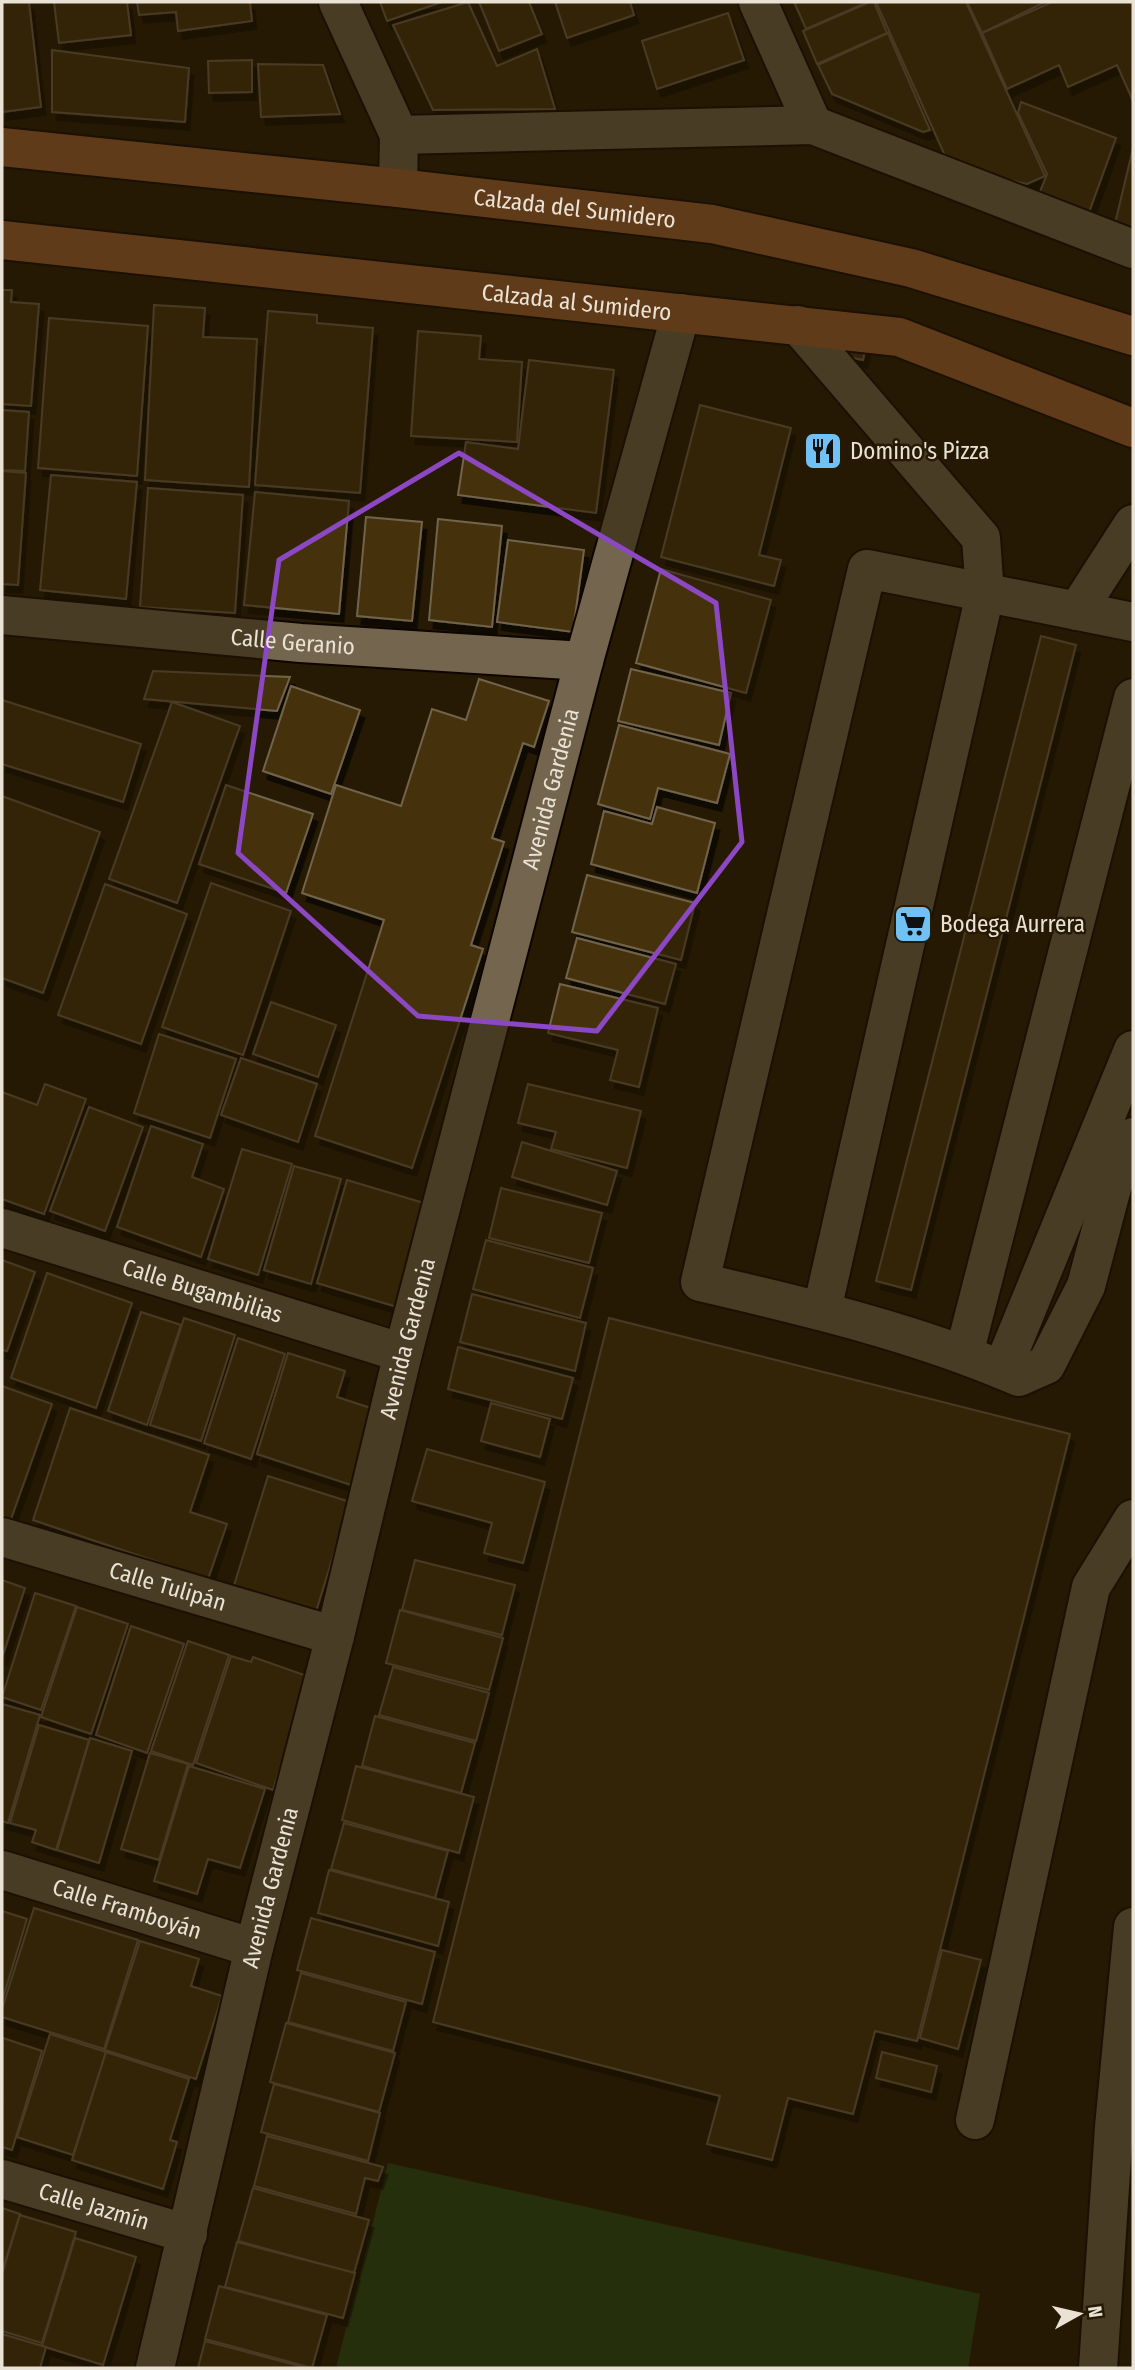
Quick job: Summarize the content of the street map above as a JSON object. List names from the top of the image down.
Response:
{
  "streets": {
    "main road": ["Calzada del Sumidero", "Calzada al Sumidero"],
    "street": [
      "Calle Geranio",
      "Avenida Gardenia",
      "Calle Bugambilias",
      "Calle Tulipán",
      "Calle Framboyán",
      "Calle Jazmín"
    ]
  },
  "crossings": [
    ["Calzada al Sumidero", "Avenida Gardenia"],
    ["Calle Geranio", "Avenida Gardenia"],
    ["Avenida Gardenia", "Calle Bugambilias"],
    ["Avenida Gardenia", "Calle Tulipán"],
    ["Avenida Gardenia", "Calle Framboyán"],
    ["Avenida Gardenia", "Calle Jazmín"]
  ],
  "places": {
    "restaurant": ["Domino's Pizza"],
    "supermarket": ["Bodega Aurrera"]
  },
  "north": "right"
}
